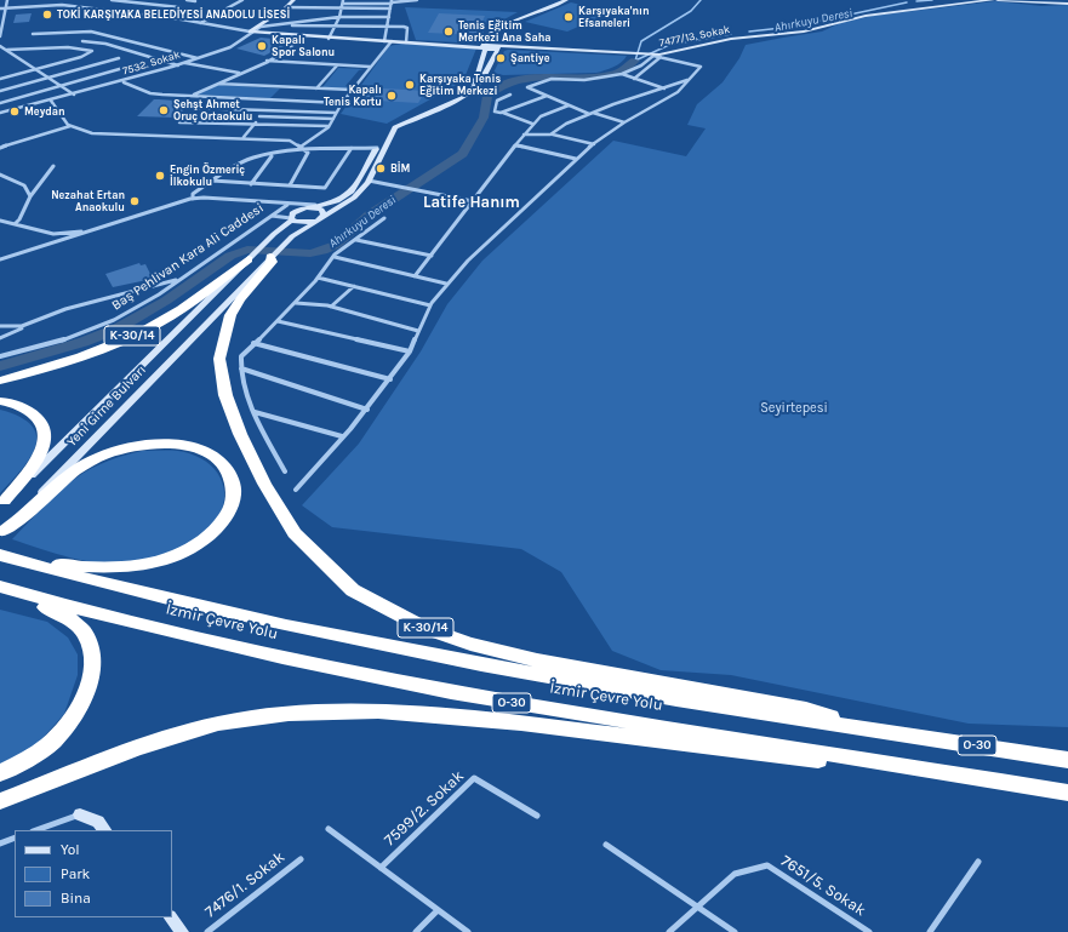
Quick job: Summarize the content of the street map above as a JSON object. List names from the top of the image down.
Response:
{
  "streets": {
    "highway": ["K-30/14", "İzmir Çevre Yolu", "O-30"],
    "main road": ["7477/13. Sokak", "7532. Sokak", "Yeni Girne Bulvarı"],
    "street": [
      "Baş Pehlivan Kara Ali Caddesi",
      "7599/2. Sokak",
      "7476/1. Sokak",
      "7651/5. Sokak"
    ]
  },
  "crossings": [
    ["K-30/14", "Yeni Girne Bulvarı"],
    ["K-30/14", "İzmir Çevre Yolu"]
  ],
  "districts": ["Latife Hanım"],
  "water": ["Ahırkuyu Deresi"],
  "parks": ["Seyirtepesi"],
  "places": [
    "TOKİ KARŞIYAKA BELEDİYESİ ANADOLU LİSESİ",
    "Karşıyaka'nın Efsaneleri",
    "Tenis Eğitim Merkezi Ana Saha",
    "Kapalı Spor Salonu",
    "Şantiye",
    "Karşıyaka Tenis Eğitim Merkezi",
    "Kapalı Tenis Kortu",
    "Şehşt Ahmet Oruç Ortaokulu",
    "Meydan",
    "BİM",
    "Engin Özmeriç İlkokulu",
    "Nezahat Ertan Anaokulu"
  ],
  "legend": ["Yol", "Park", "Bina"]
}
